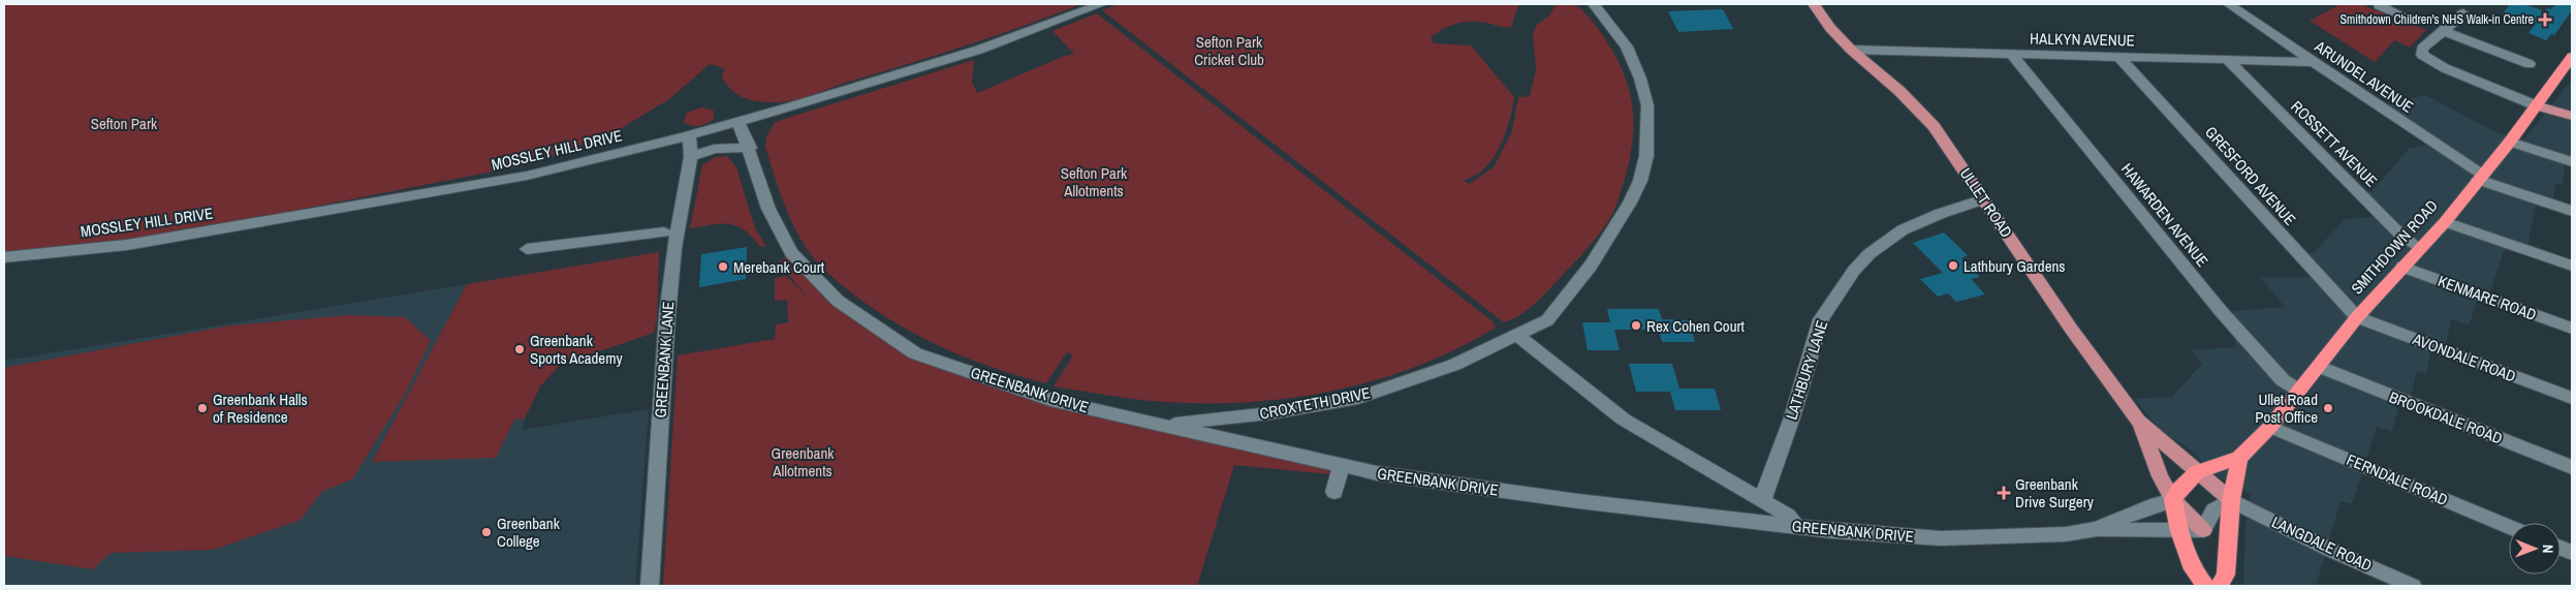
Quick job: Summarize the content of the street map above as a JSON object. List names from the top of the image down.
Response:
{
  "streets": {
    "highway": ["SMITHDOWN ROAD"],
    "main road": ["ULLET ROAD"],
    "street": [
      "HALKYN AVENUE",
      "ARUNDEL AVENUE",
      "ROSSETT AVENUE",
      "MOSSLEY HILL DRIVE",
      "GRESFORD AVENUE",
      "HAWARDEN AVENUE",
      "KENMARE ROAD",
      "AVONDALE ROAD",
      "GREENBANK LANE",
      "LATHBURY LANE",
      "GREENBANK DRIVE",
      "CROXTETH DRIVE",
      "BROOKDALE ROAD",
      "FERNDALE ROAD",
      "LANGDALE ROAD"
    ]
  },
  "crossings": [
    ["HALKYN AVENUE", "ARUNDEL AVENUE"],
    ["HALKYN AVENUE", "ROSSETT AVENUE"],
    ["HALKYN AVENUE", "GRESFORD AVENUE"],
    ["HALKYN AVENUE", "ULLET ROAD"],
    ["HALKYN AVENUE", "HAWARDEN AVENUE"],
    ["ARUNDEL AVENUE", "SMITHDOWN ROAD"],
    ["ROSSETT AVENUE", "SMITHDOWN ROAD"],
    ["MOSSLEY HILL DRIVE", "GREENBANK LANE"],
    ["MOSSLEY HILL DRIVE", "GREENBANK DRIVE"],
    ["GRESFORD AVENUE", "SMITHDOWN ROAD"],
    ["GRESFORD AVENUE", "AVONDALE ROAD"],
    ["ULLET ROAD", "SMITHDOWN ROAD"],
    ["ULLET ROAD", "LATHBURY LANE"],
    ["ULLET ROAD", "GREENBANK DRIVE"],
    ["ULLET ROAD", "LANGDALE ROAD"],
    ["HAWARDEN AVENUE", "SMITHDOWN ROAD"],
    ["SMITHDOWN ROAD", "KENMARE ROAD"],
    ["SMITHDOWN ROAD", "AVONDALE ROAD"],
    ["SMITHDOWN ROAD", "BROOKDALE ROAD"],
    ["SMITHDOWN ROAD", "FERNDALE ROAD"],
    ["GREENBANK DRIVE", "CROXTETH DRIVE"]
  ],
  "parks": [
    "Sefton Park Cricket Club",
    "Sefton Park",
    "Sefton Park Allotments",
    "Greenbank Allotments"
  ],
  "places": {
    "health": ["Smithdown Children's NHS Walk-in Centre", "Greenbank Drive Surgery"],
    "other": [
      "Lathbury Gardens",
      "Merebank Court",
      "Rex Cohen Court",
      "Greenbank Sports Academy",
      "Greenbank Halls of Residence",
      "Ullet Road Post Office",
      "Greenbank College"
    ]
  },
  "north": "right"
}
